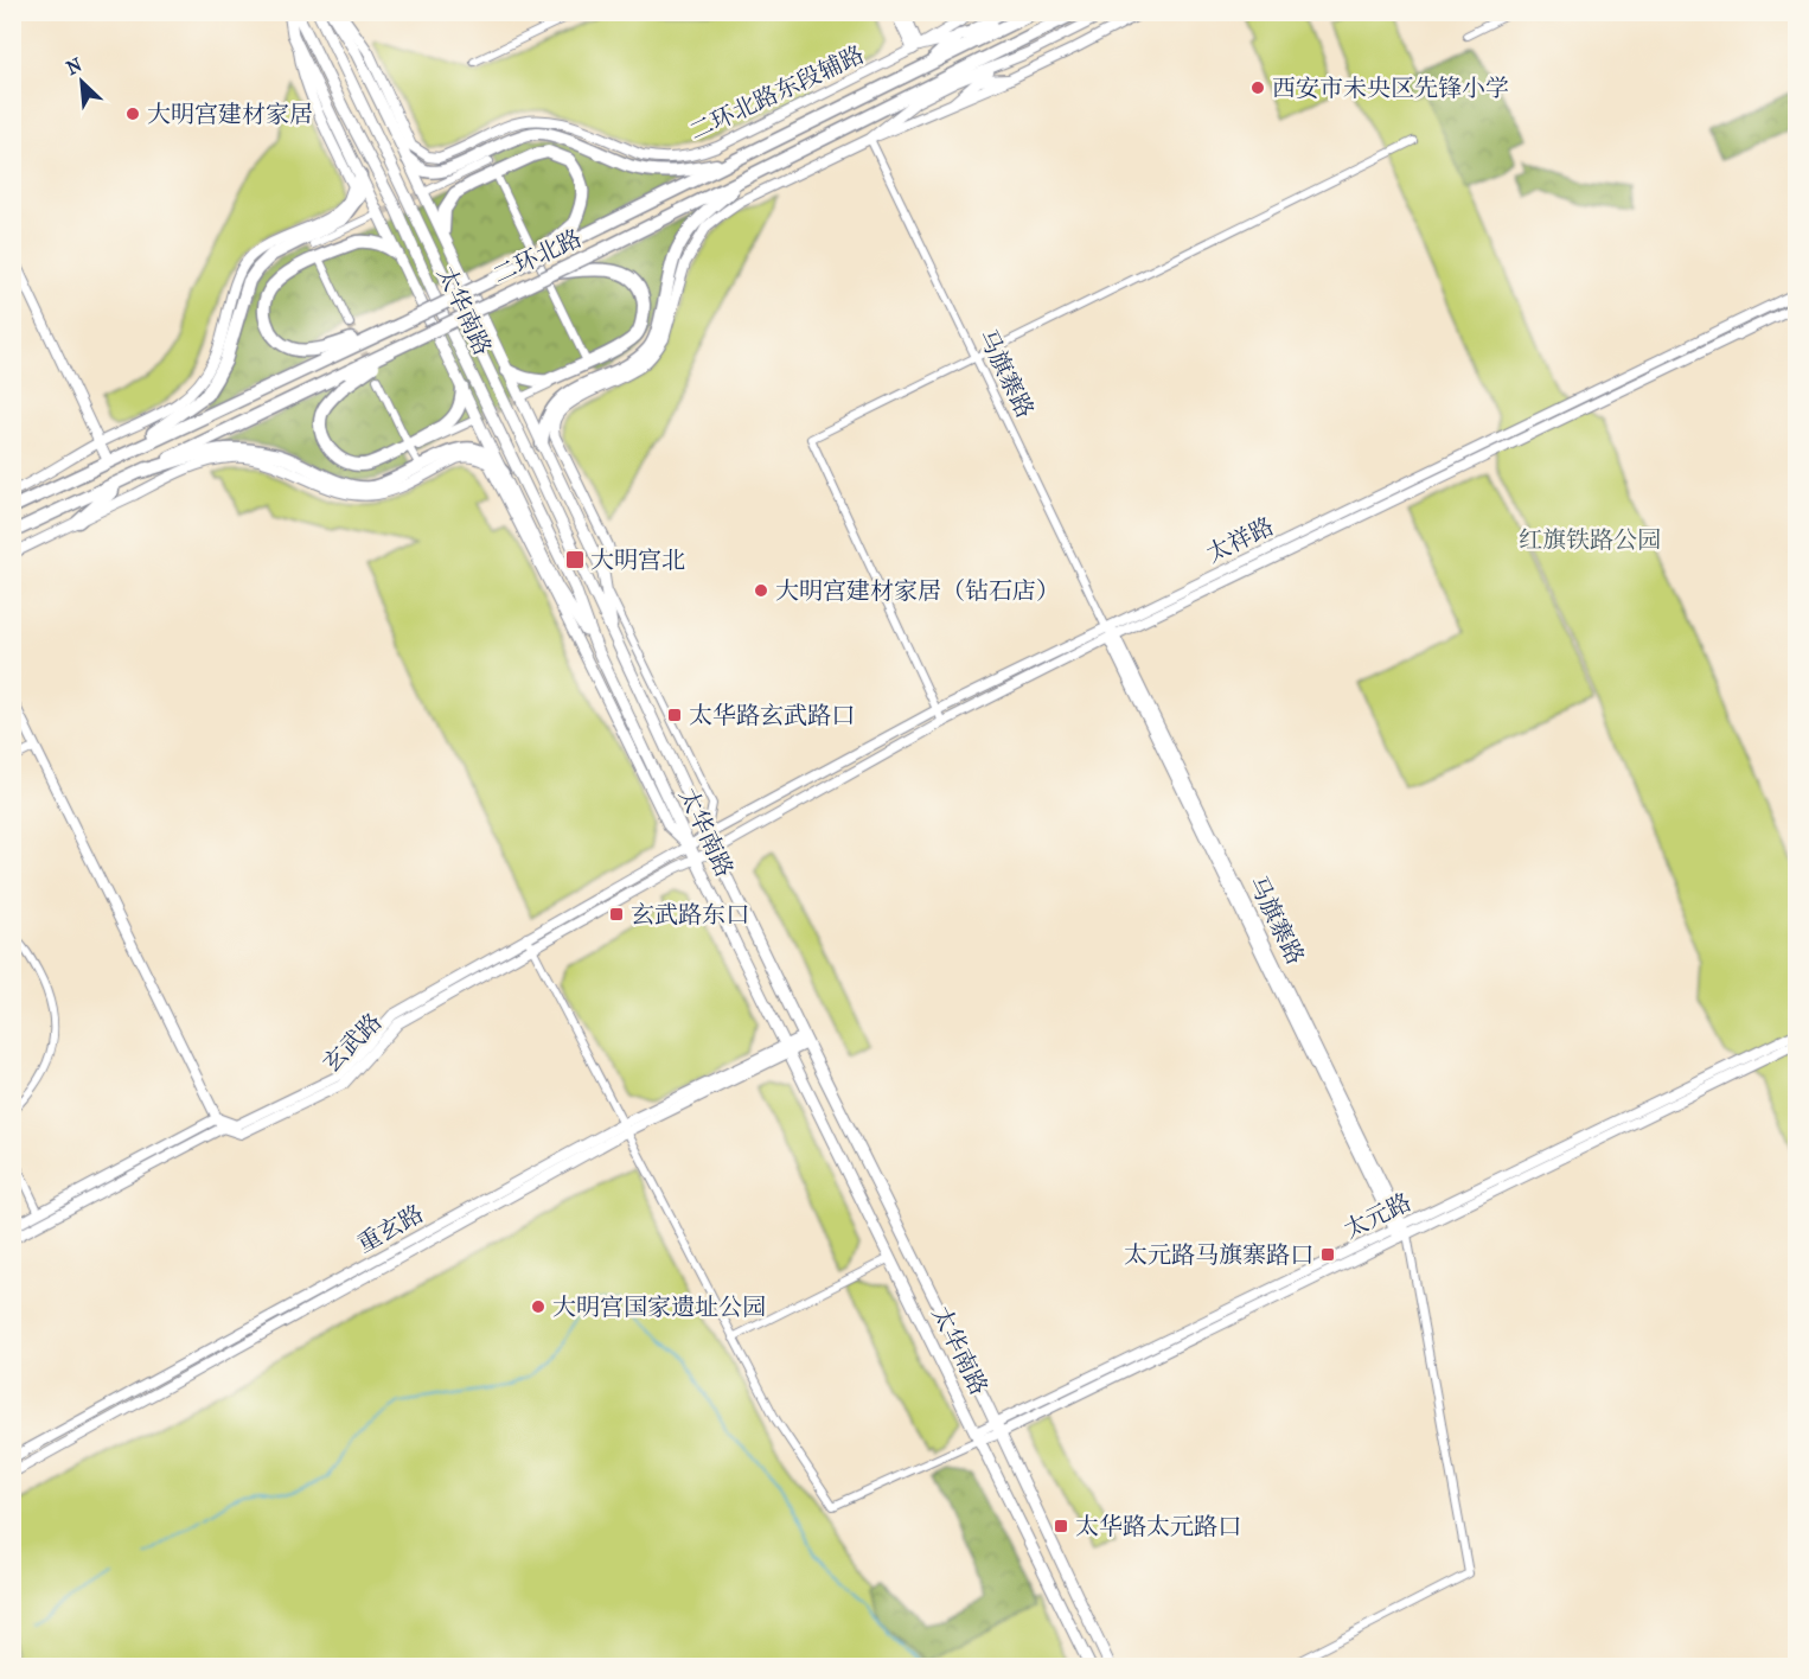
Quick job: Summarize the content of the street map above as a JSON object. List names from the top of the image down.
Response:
{
  "streets": {
    "highway": ["二环北路"],
    "main road": ["二环北路东段辅路", "太华南路", "太元路"],
    "street": [
      "马旗寨路",
      "太祥路",
      "玄武路",
      "重玄路"
    ]
  },
  "crossings": [
    ["太华南路", "太祥路"],
    ["太华南路", "玄武路"],
    ["太华南路", "太元路"],
    ["太华南路", "重玄路"],
    ["马旗寨路", "太祥路"],
    ["马旗寨路", "太元路"],
    ["太祥路", "玄武路"]
  ],
  "parks": ["红旗铁路公园"],
  "places": {
    "other": [
      "西安市未央区先锋小学",
      "大明宫建材家居",
      "大明宫建材家居（钻石店）",
      "大明宫国家遗址公园"
    ],
    "transit": [
      "大明宫北",
      "太华路玄武路口",
      "玄武路东口",
      "太元路马旗寨路口",
      "太华路太元路口"
    ]
  },
  "north": "top left"
}
